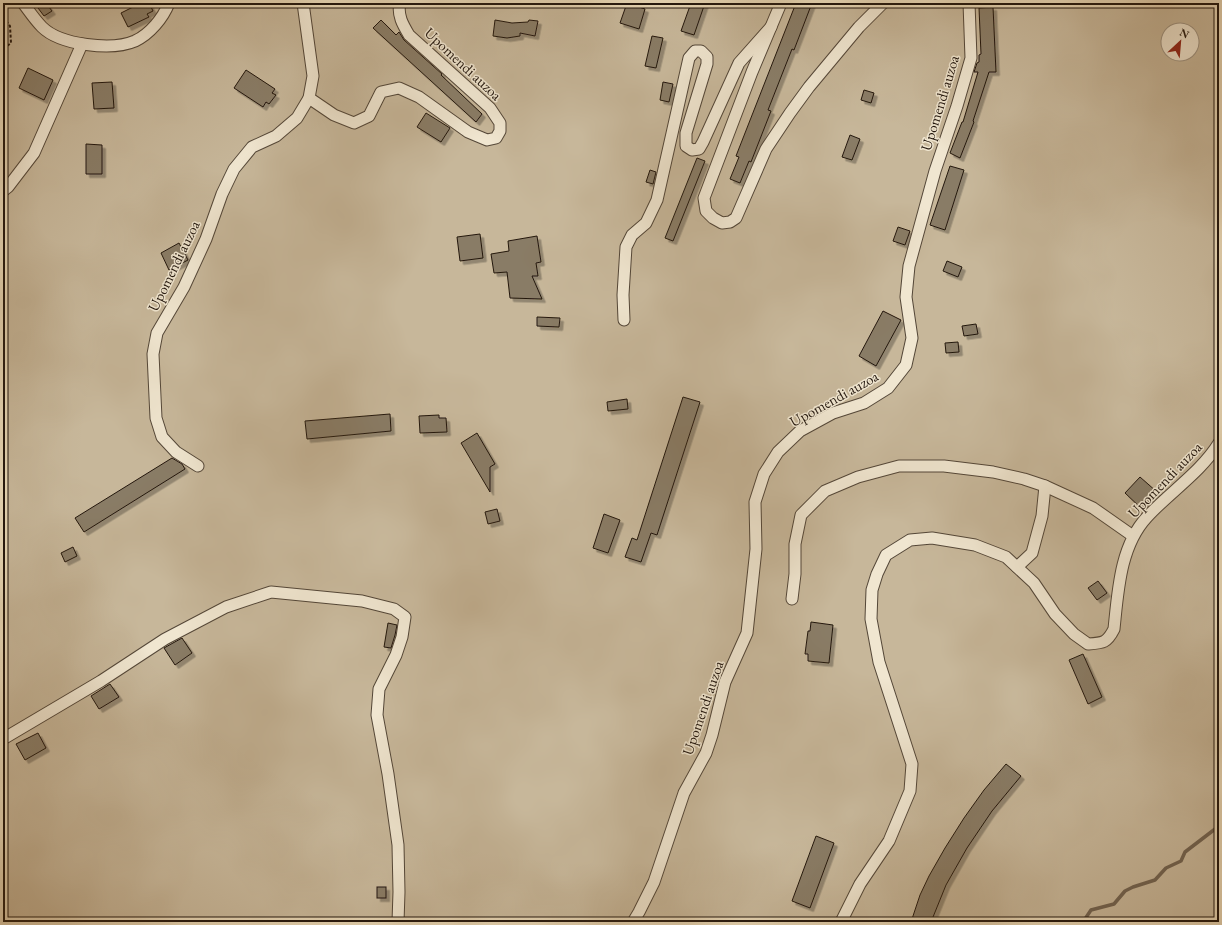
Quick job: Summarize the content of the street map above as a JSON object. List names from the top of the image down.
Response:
{
  "streets": {
    "lane": ["Upomendi auzoa"]
  },
  "north": "top right"
}
